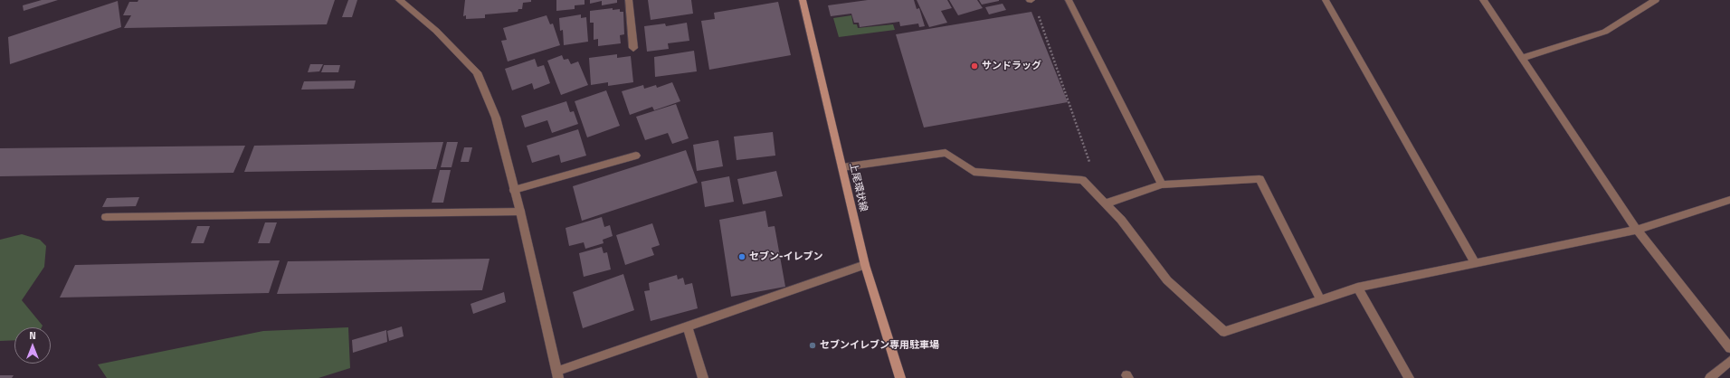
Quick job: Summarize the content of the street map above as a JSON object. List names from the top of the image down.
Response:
{
  "streets": {
    "main road": ["上尾環状線"]
  },
  "places": ["サンドラッグ", "セブン-イレブン", "セブンイレブン専用駐車場"],
  "north": "top"
}
